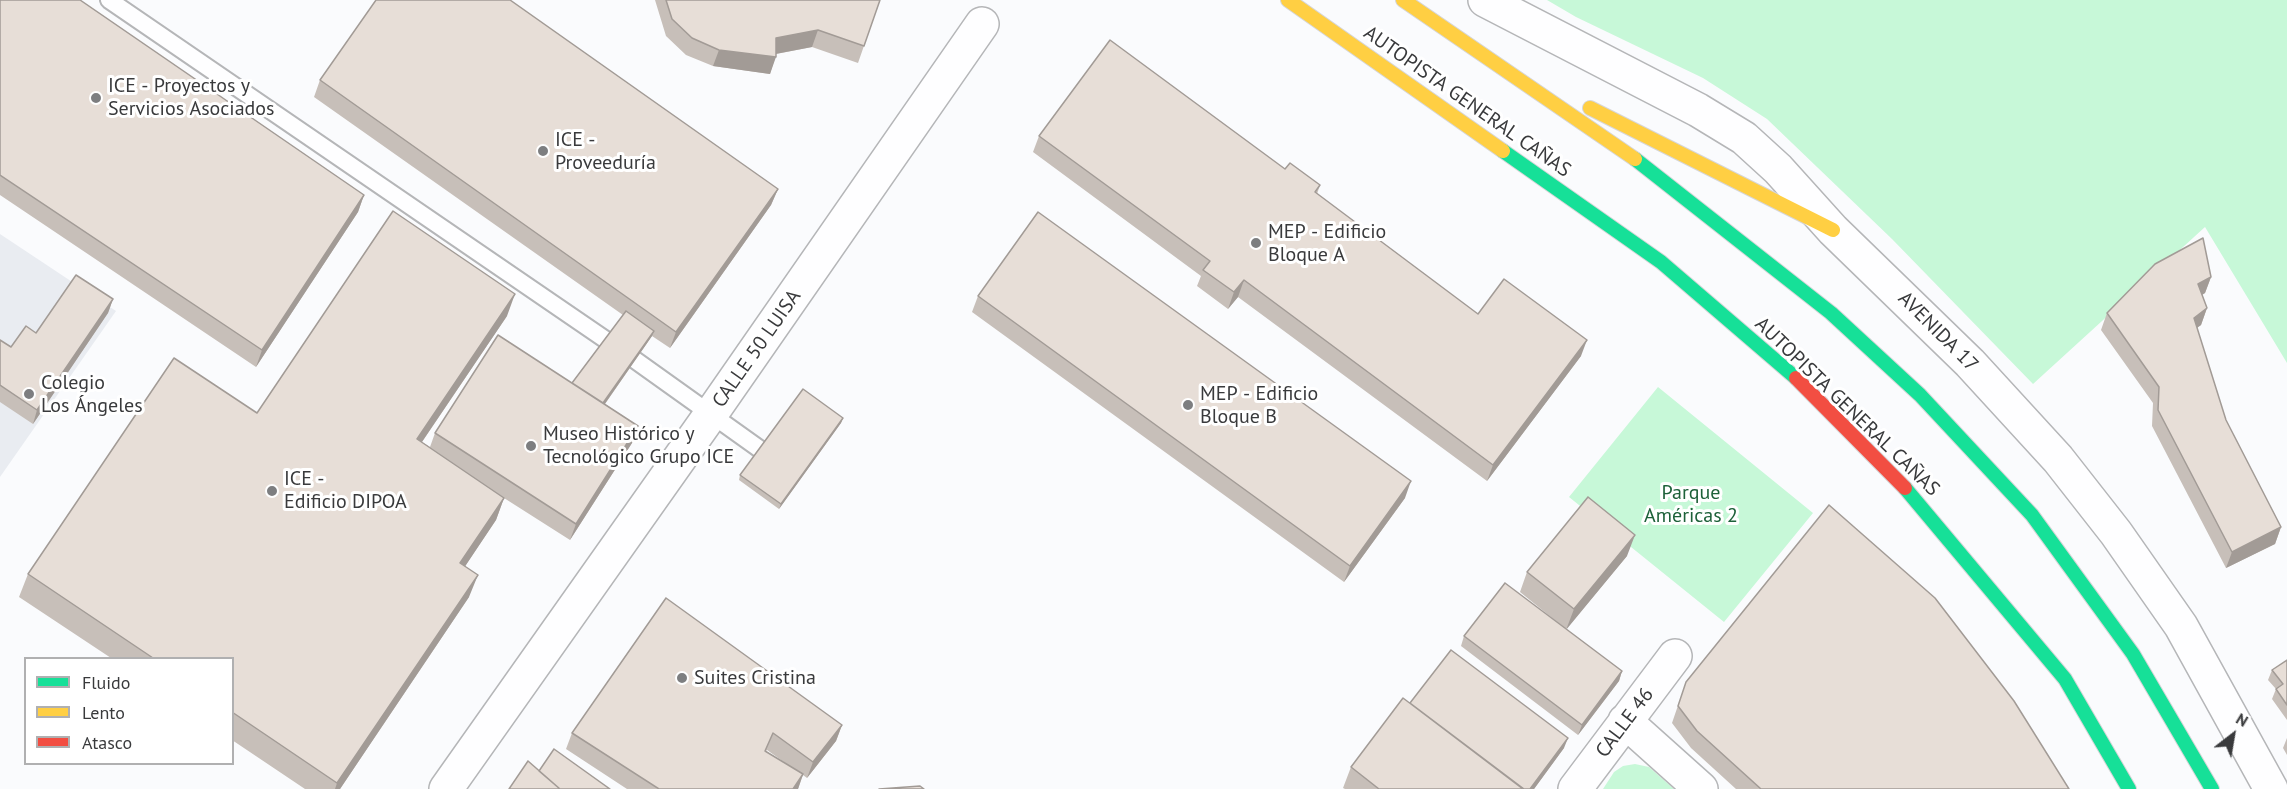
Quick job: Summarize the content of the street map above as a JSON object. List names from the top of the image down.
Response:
{
  "streets": {
    "highway": ["AUTOPISTA GENERAL CAÑAS"],
    "street": ["AVENIDA 17", "CALLE 50 LUISA", "CALLE 46"]
  },
  "parks": ["Parque Américas 2"],
  "places": [
    "ICE - Proyectos y Servicios Asociados",
    "ICE - Proveeduría",
    "MEP - Edificio Bloque A",
    "Colegio Los Ángeles",
    "MEP - Edificio Bloque B",
    "Museo Histórico y Tecnológico Grupo ICE",
    "ICE - Edificio DIPOA",
    "Suites Cristina"
  ],
  "legend": ["Fluido", "Lento", "Atasco"],
  "north": "top right"
}
